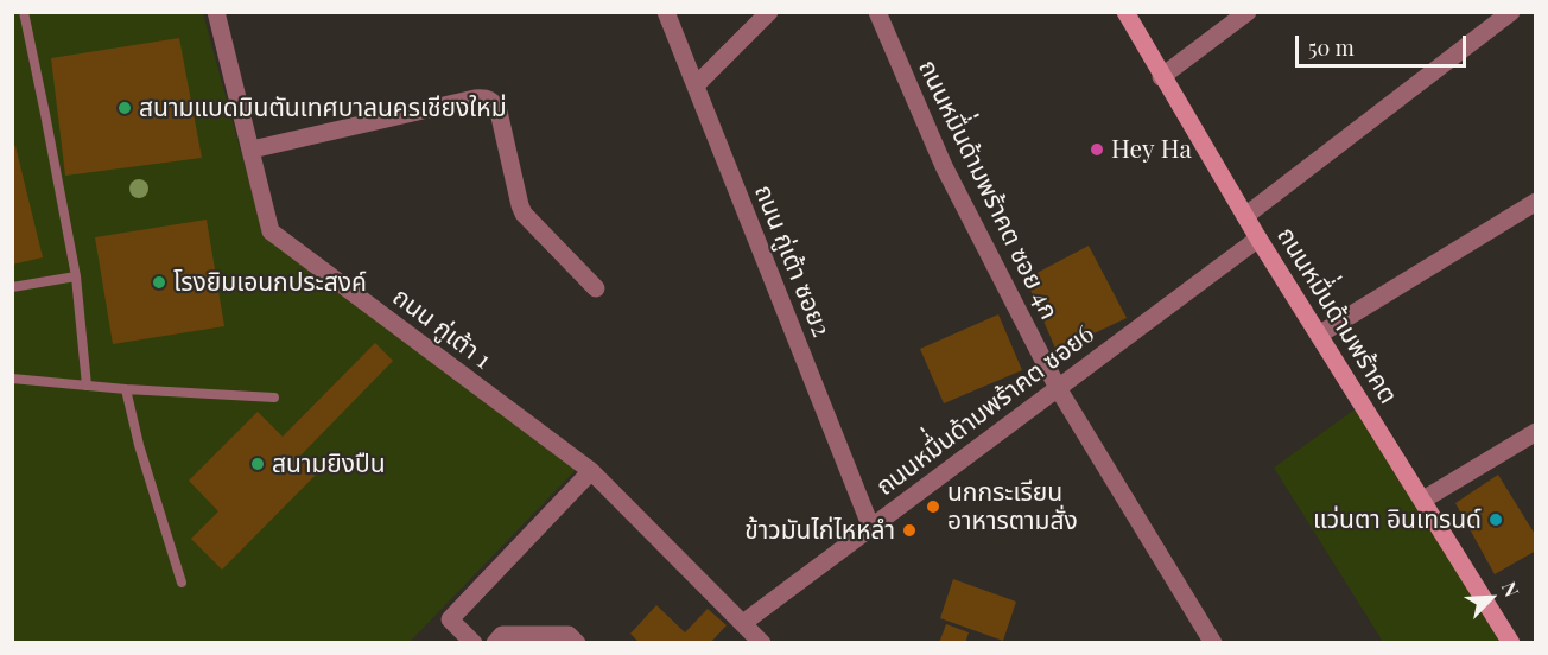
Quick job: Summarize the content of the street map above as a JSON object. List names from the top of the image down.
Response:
{
  "streets": {
    "street": [
      "ถนนหมื่่นด้ามพร้าคต ซอย 4ก",
      "ถนน กู่เต้า ซอย2",
      "ถนนหมื่่นด้ามพร้าคต",
      "ถนน กู่เต้า 1",
      "ถนนหมื่่นด้ามพร้าคต ซอย6"
    ]
  },
  "crossings": [
    ["ถนนหมื่่นด้ามพร้าคต ซอย 4ก", "ถนนหมื่่นด้ามพร้าคต ซอย6"],
    ["ถนน กู่เต้า ซอย2", "ถนนหมื่่นด้ามพร้าคต ซอย6"],
    ["ถนนหมื่่นด้ามพร้าคต", "ถนนหมื่่นด้ามพร้าคต ซอย6"],
    ["ถนน กู่เต้า 1", "ถนนหมื่่นด้ามพร้าคต ซอย6"]
  ],
  "places": [
    "สนามแบดมินตันเทศบาลนครเชียงใหม่",
    "Hey Ha",
    "โรงยิมเอนกประสงค์",
    "สนามยิงปืน",
    "นกกระเรียน อาหารตามสั่ง",
    "แว่นตา อินเทรนด์",
    "ข้าวมันไก่ไหหลำ"
  ],
  "scale_bar": "50 m",
  "north": "top right"
}
